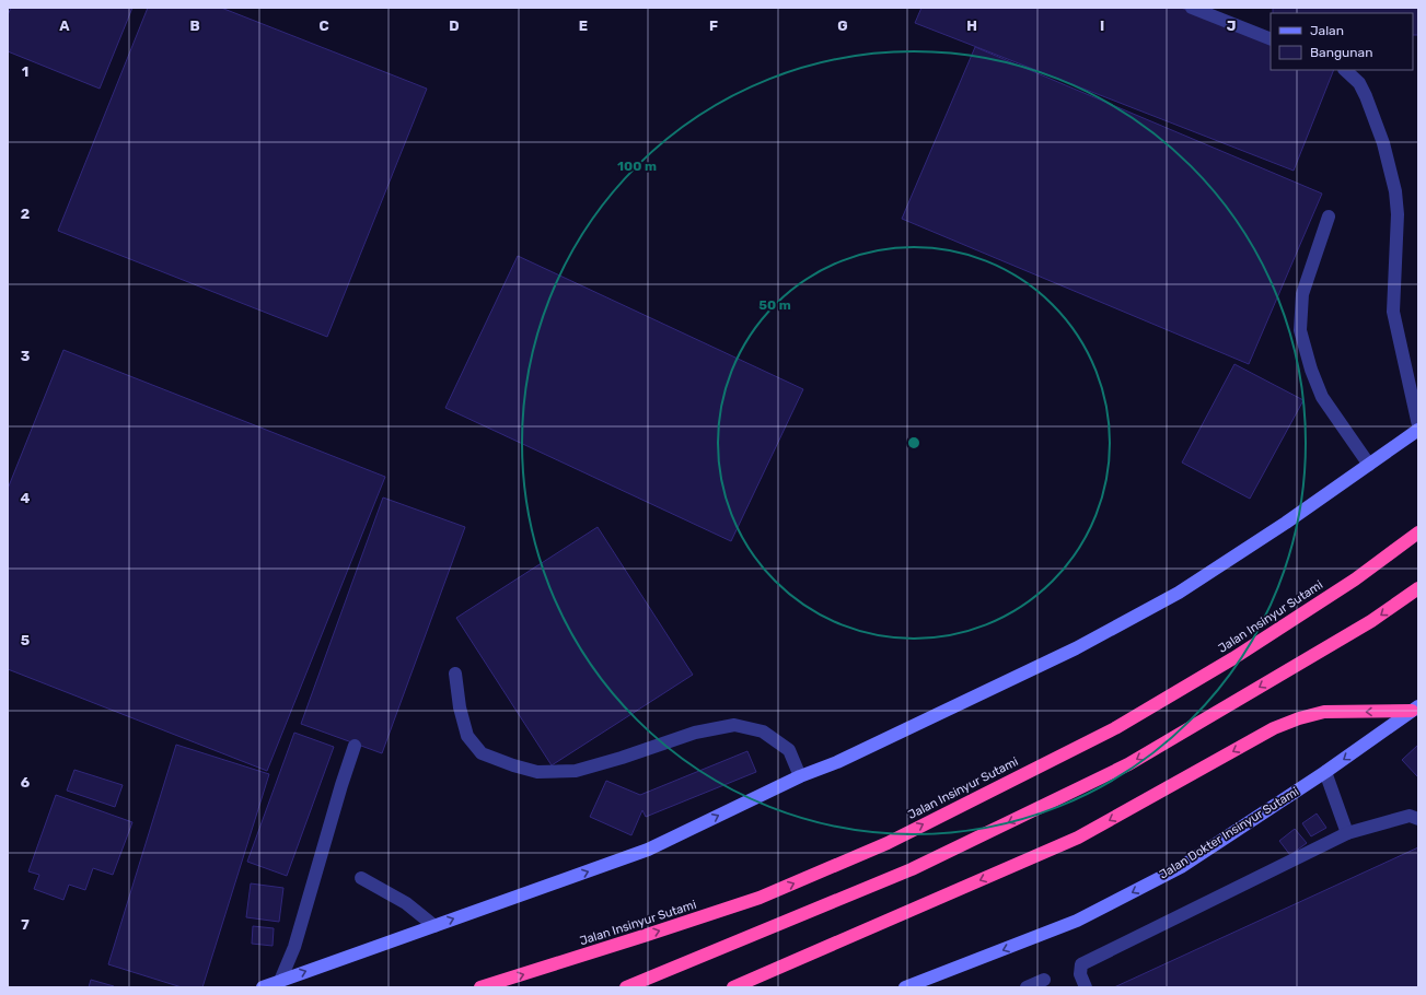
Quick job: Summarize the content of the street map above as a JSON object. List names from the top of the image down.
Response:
{
  "streets": {
    "highway": ["Jalan Insinyur Sutami"],
    "street": ["Jalan Dokter Insinyur Sutami"]
  },
  "one_way": ["Jalan Dokter Insinyur Sutami"],
  "legend": ["Jalan", "Bangunan"],
  "grid": {
    "columns": [
      "A",
      "B",
      "C",
      "D",
      "E",
      "F",
      "G",
      "H",
      "I",
      "J"
    ],
    "rows": [
      "1",
      "2",
      "3",
      "4",
      "5",
      "6",
      "7"
    ]
  },
  "rings": ["100 m", "50 m"]
}
